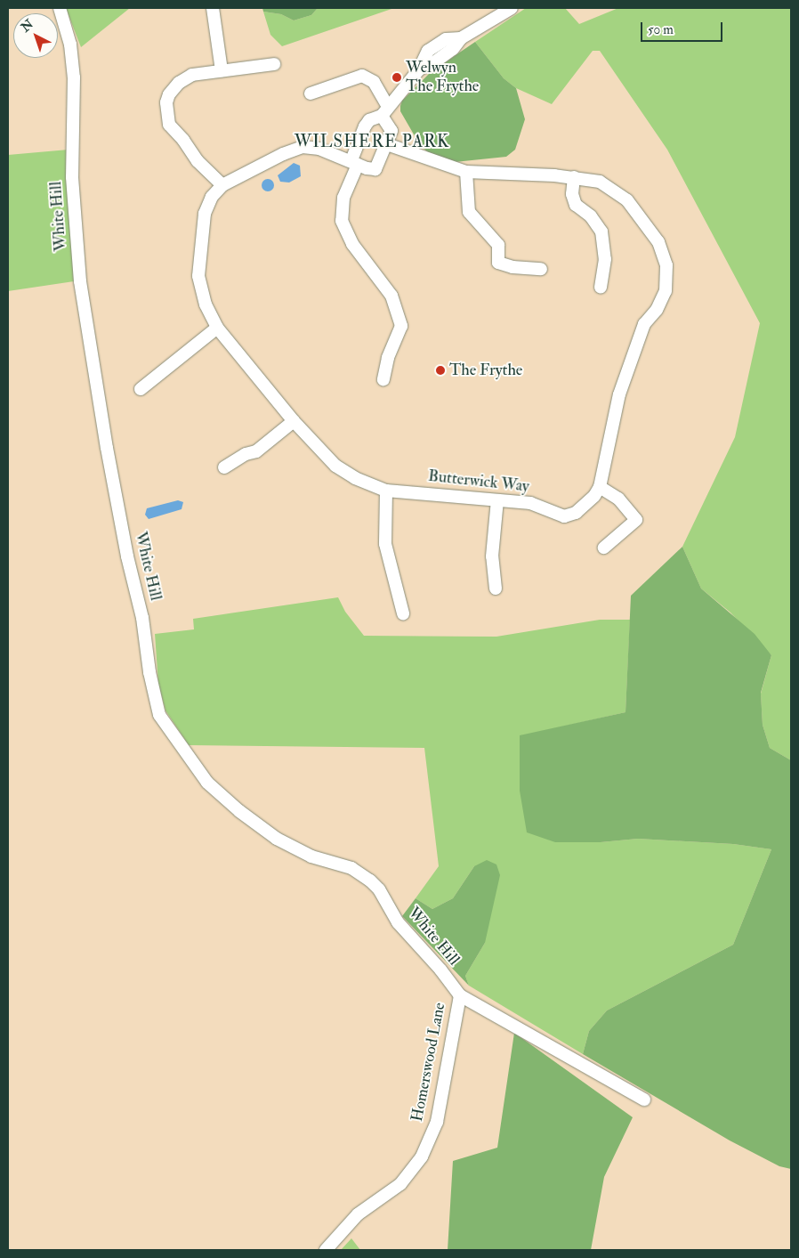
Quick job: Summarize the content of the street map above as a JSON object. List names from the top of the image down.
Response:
{
  "streets": {
    "street": ["White Hill", "Butterwick Way", "Homerswood Lane"]
  },
  "crossings": [
    ["White Hill", "Homerswood Lane"]
  ],
  "districts": ["WILSHERE PARK"],
  "places": ["Welwyn The Frythe", "The Frythe"],
  "scale_bar": "50 m",
  "north": "top left"
}
